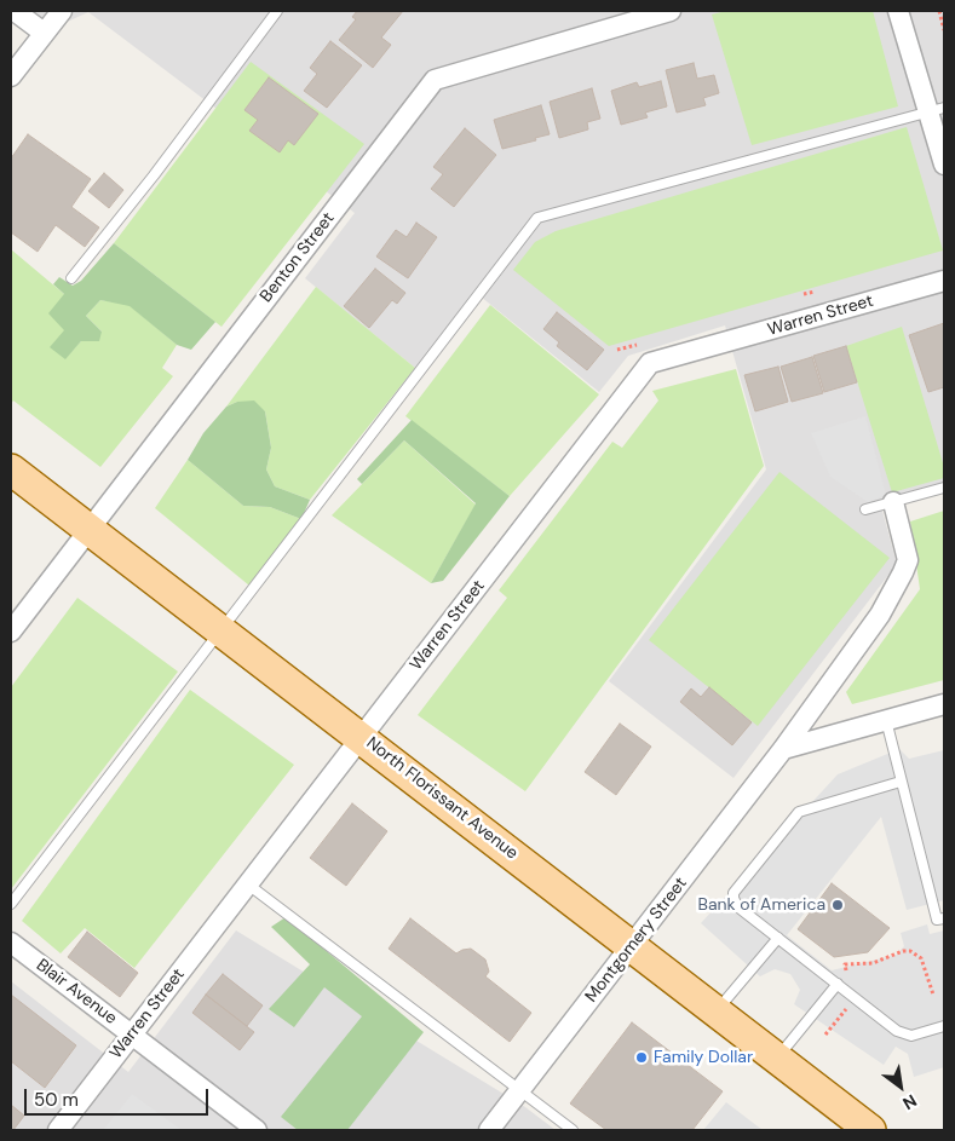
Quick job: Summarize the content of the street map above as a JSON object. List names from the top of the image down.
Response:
{
  "streets": {
    "main road": ["North Florissant Avenue"],
    "street": [
      "Benton Street",
      "Warren Street",
      "Montgomery Street",
      "Blair Avenue"
    ]
  },
  "crossings": [
    ["Benton Street", "North Florissant Avenue"],
    ["Warren Street", "North Florissant Avenue"],
    ["Warren Street", "Blair Avenue"],
    ["North Florissant Avenue", "Montgomery Street"]
  ],
  "places": ["Bank of America", "Family Dollar"],
  "scale_bar": "50 m",
  "north": "bottom right"
}
